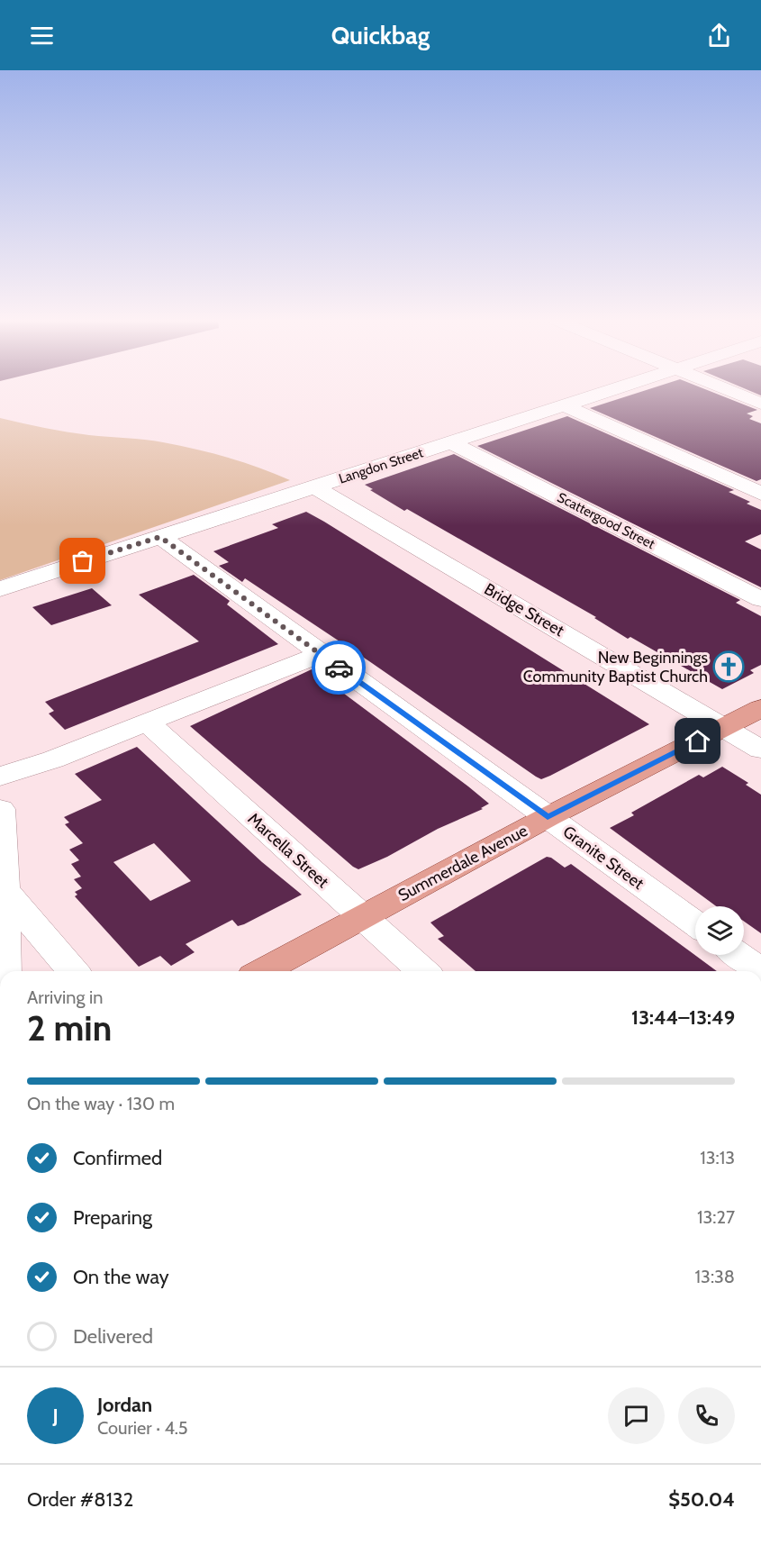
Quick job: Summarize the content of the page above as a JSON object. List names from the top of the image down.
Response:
{
  "streets": {
    "main road": ["Summerdale Avenue"],
    "street": [
      "Langdon Street",
      "Scattergood Street",
      "Bridge Street",
      "Marcella Street",
      "Granite Street"
    ]
  },
  "crossings": [
    ["Langdon Street", "Scattergood Street"],
    ["Langdon Street", "Bridge Street"],
    ["Langdon Street", "Granite Street"],
    ["Bridge Street", "Summerdale Avenue"],
    ["Marcella Street", "Summerdale Avenue"],
    ["Granite Street", "Summerdale Avenue"]
  ],
  "places": {
    "church": ["New Beginnings Community Baptist Church"]
  },
  "page": {
    "header": "Quickbag",
    "heading": ["2 min", "Arriving in", "13:44–13:49"],
    "panel": [
      "Jordan",
      "Courier · 4.5",
      "Order #8132",
      "$50.04"
    ],
    "bar": "On the way · 130 m",
    "list": [
      ["Confirmed", "13:13"],
      ["Preparing", "13:27"],
      ["On the way", "13:38"],
      "Delivered"
    ],
    "round": "J"
  }
}
